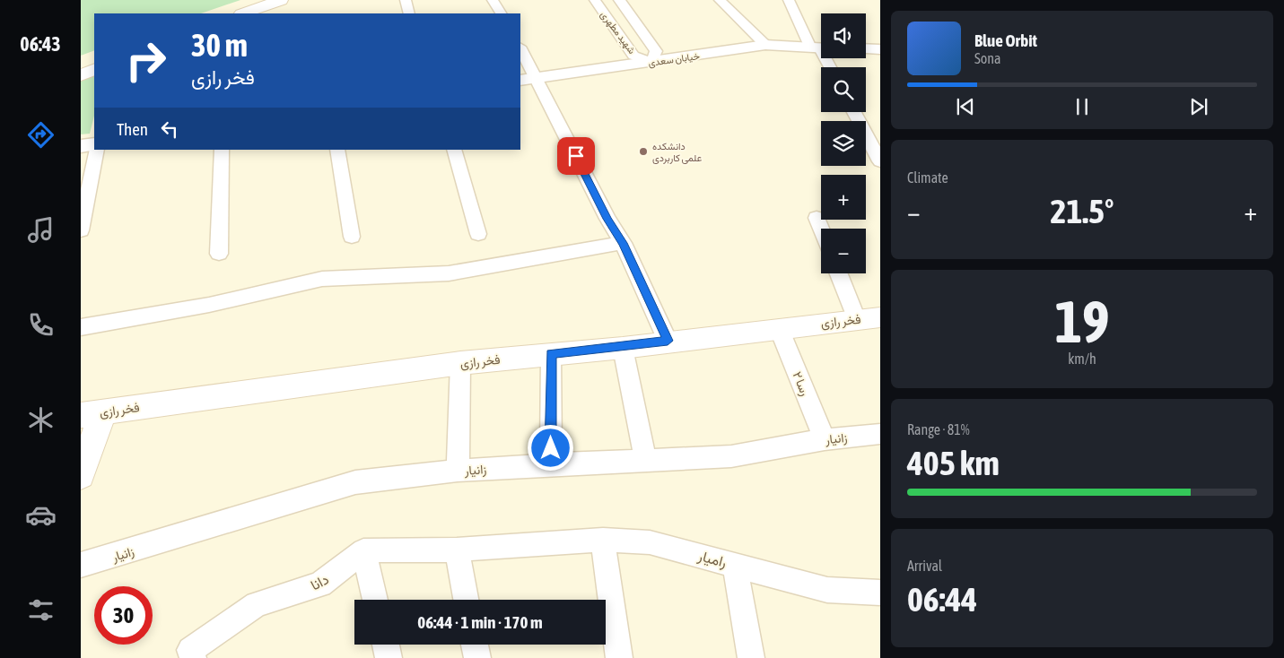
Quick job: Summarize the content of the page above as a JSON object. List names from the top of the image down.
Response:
{
  "streets": {
    "main road": ["فخر رازی"],
    "street": [
      "شهید مطهری",
      "خیابان سعدی",
      "رسا ۲",
      "زانیار",
      "رامیار",
      "دانا"
    ]
  },
  "crossings": [
    ["شهید مطهری", "خیابان سعدی"],
    ["فخر رازی", "رسا ۲"],
    ["رسا ۲", "زانیار"]
  ],
  "places": ["دانشکده علمی کاربردی"],
  "page": {
    "tabs": "06:43",
    "map_buttons": ["+", "−"],
    "turn": ["30 m", "فخر رازی"],
    "song": ["Blue Orbit", "Sona"],
    "then": "Then",
    "tile": [
      "Climate",
      ["19", "km/h"],
      ["Range · 81%", "405 km"],
      ["Arrival", "06:44"]
    ],
    "heat": ["−", "21.5°", "+"],
    "limit": "30",
    "trip": "06:44 · 1 min · 170 m"
  }
}
